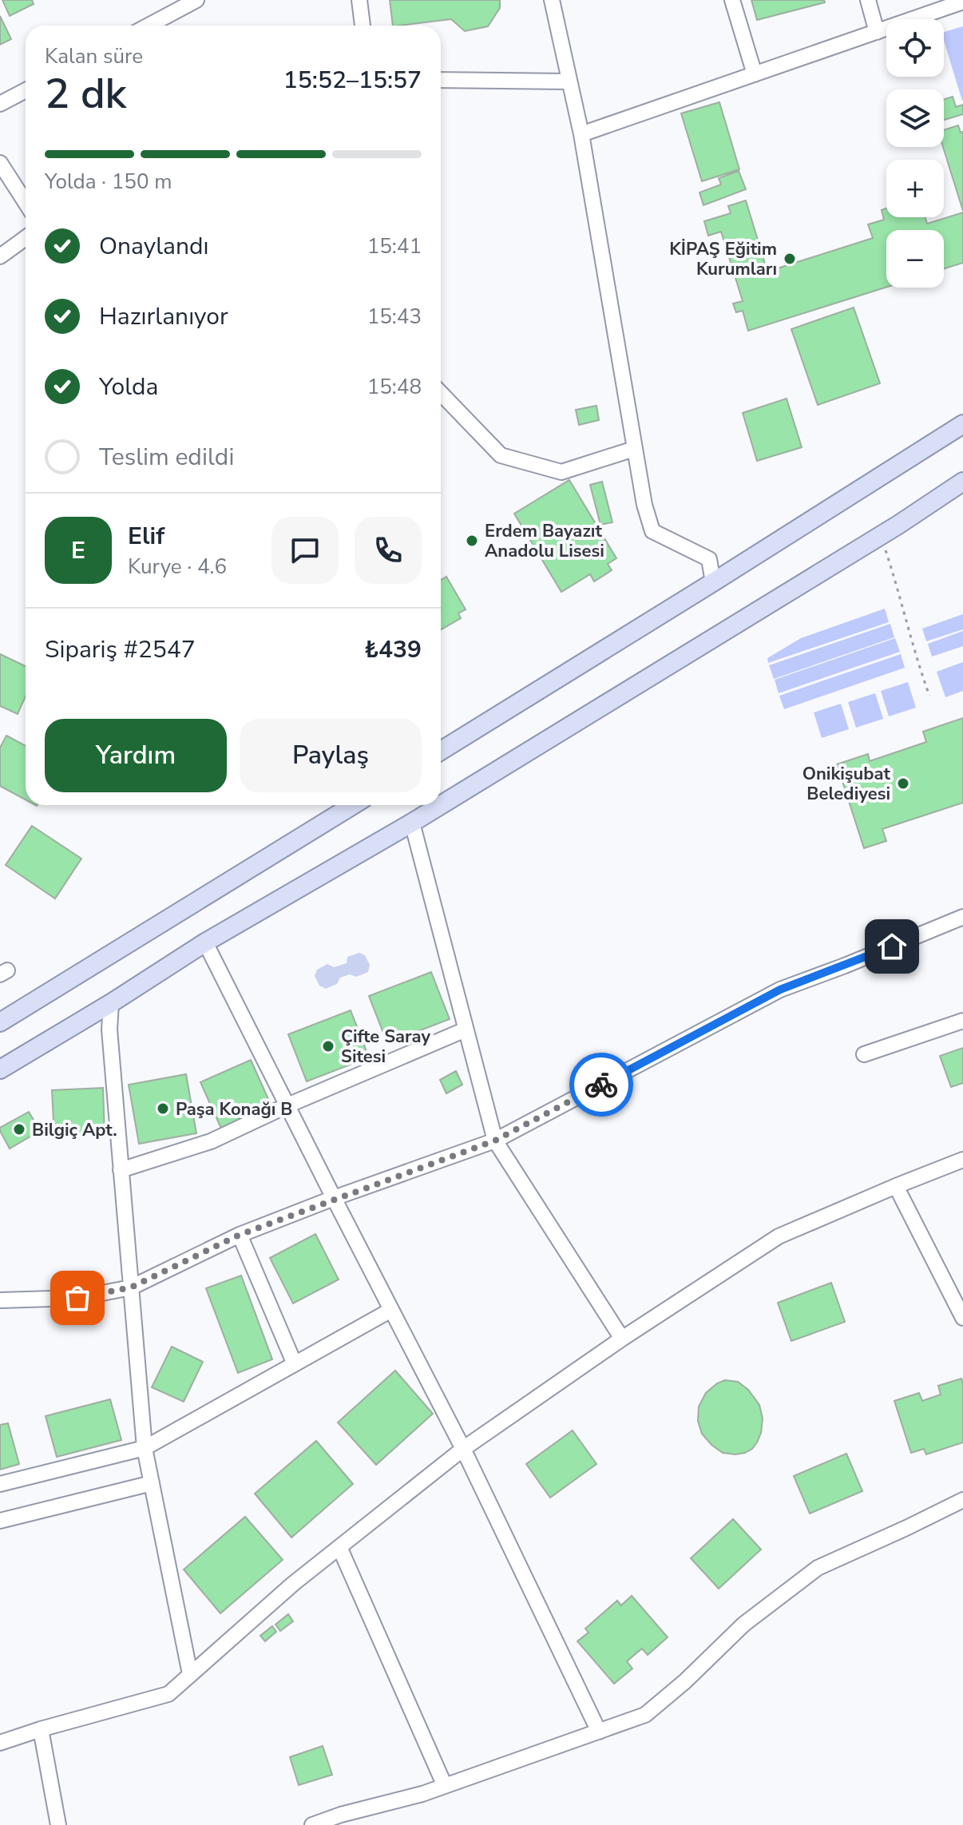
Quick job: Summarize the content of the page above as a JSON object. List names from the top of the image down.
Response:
{
  "places": [
    "KİPAŞ Eğitim Kurumları",
    "Erdem Bayazıt Anadolu Lisesi",
    "Onikişubat Belediyesi",
    "Çifte Saray Sitesi",
    "Paşa Konağı B",
    "Bilgiç Apt."
  ],
  "page": {
    "map_buttons": ["+", "−"],
    "heading": ["2 dk", "Kalan süre", "15:52–15:57"],
    "panel": [
      "Elif",
      "Kurye · 4.6",
      "Sipariş #2547",
      "₺439"
    ],
    "bar": "Yolda · 150 m",
    "list": [
      ["Onaylandı", "15:41"],
      ["Hazırlanıyor", "15:43"],
      ["Yolda", "15:48"],
      "Teslim edildi"
    ],
    "round": "E",
    "buttons": ["Yardım", "Paylaş"]
  }
}
